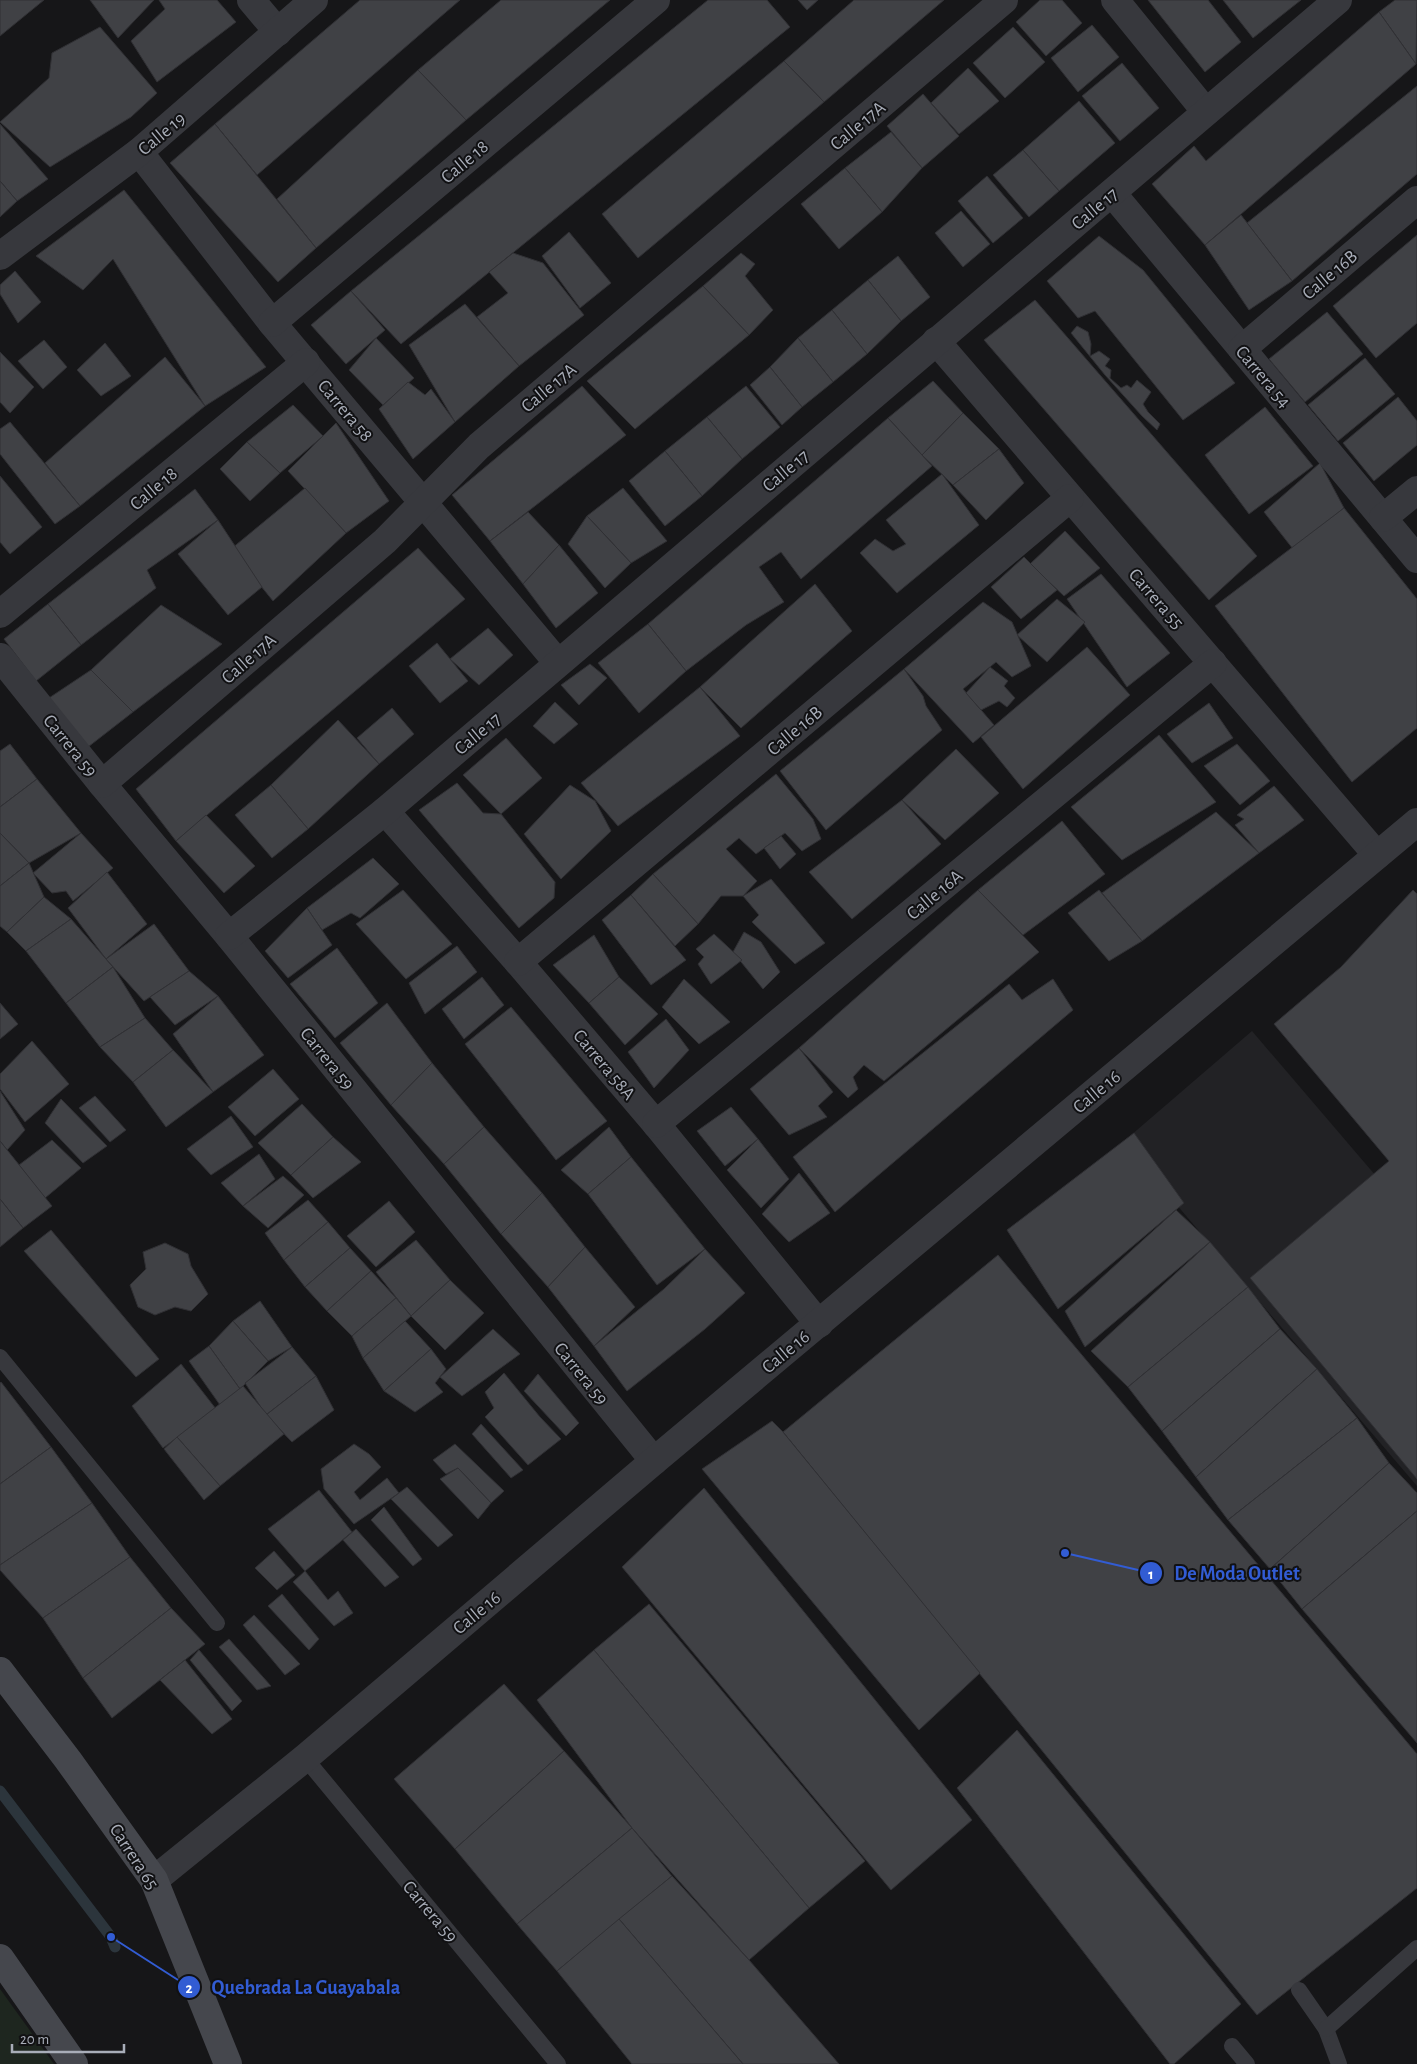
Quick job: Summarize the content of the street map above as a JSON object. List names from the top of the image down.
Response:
{
  "streets": {
    "main road": ["Carrera 65"],
    "street": [
      "Calle 17A",
      "Calle 19",
      "Calle 18",
      "Calle 17",
      "Calle 16B",
      "Carrera 54",
      "Carrera 58",
      "Carrera 55",
      "Carrera 59",
      "Calle 16A",
      "Carrera 58A",
      "Calle 16"
    ]
  },
  "crossings": [
    ["Calle 17A", "Carrera 58"],
    ["Calle 17A", "Carrera 59"],
    ["Calle 19", "Carrera 58"],
    ["Calle 18", "Carrera 58"],
    ["Calle 17", "Carrera 54"],
    ["Calle 17", "Carrera 58"],
    ["Calle 17", "Carrera 55"],
    ["Calle 17", "Carrera 59"],
    ["Calle 17", "Carrera 58A"],
    ["Calle 16B", "Carrera 54"],
    ["Calle 16B", "Carrera 55"],
    ["Calle 16B", "Carrera 58A"],
    ["Carrera 55", "Calle 16A"],
    ["Carrera 55", "Calle 16"],
    ["Carrera 59", "Calle 16"],
    ["Calle 16A", "Carrera 58A"],
    ["Carrera 58A", "Calle 16"],
    ["Calle 16", "Carrera 65"]
  ],
  "places": ["De Moda Outlet", "Quebrada La Guayabala"],
  "scale_bar": "20 m"
}
